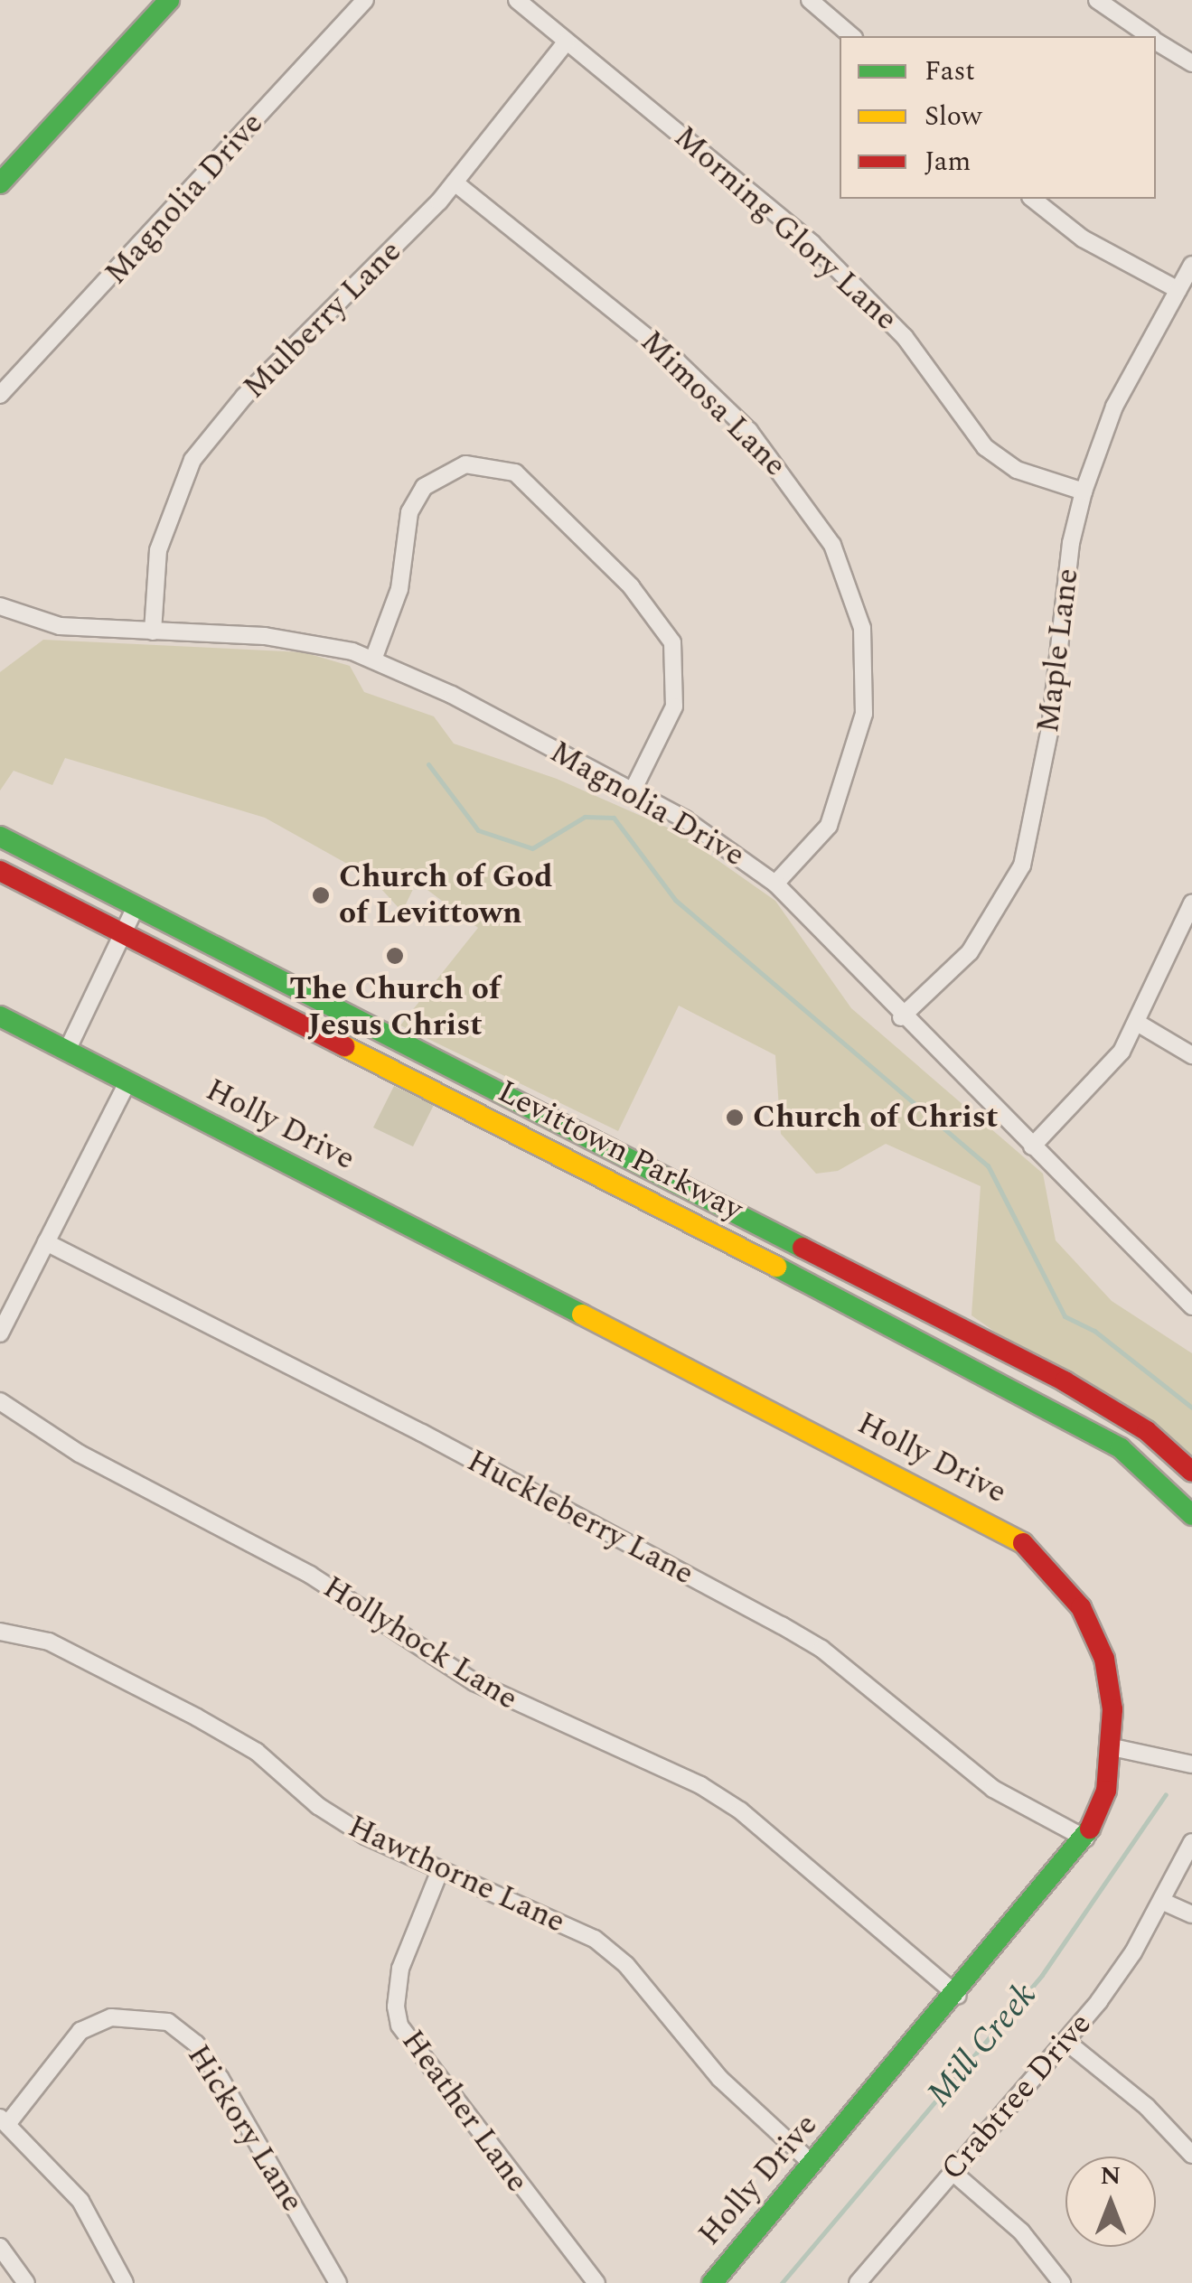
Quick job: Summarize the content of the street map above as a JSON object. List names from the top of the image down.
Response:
{
  "streets": {
    "main road": ["Holly Drive", "Levittown Parkway"],
    "street": [
      "Magnolia Drive",
      "Morning Glory Lane",
      "Mulberry Lane",
      "Mimosa Lane",
      "Maple Lane",
      "Huckleberry Lane",
      "Hollyhock Lane",
      "Hawthorne Lane",
      "Crabtree Drive",
      "Heather Lane",
      "Hickory Lane"
    ]
  },
  "crossings": [
    ["Magnolia Drive", "Mulberry Lane"],
    ["Magnolia Drive", "Mimosa Lane"],
    ["Magnolia Drive", "Maple Lane"],
    ["Morning Glory Lane", "Mulberry Lane"],
    ["Morning Glory Lane", "Maple Lane"],
    ["Mulberry Lane", "Mimosa Lane"],
    ["Holly Drive", "Huckleberry Lane"],
    ["Holly Drive", "Hollyhock Lane"],
    ["Holly Drive", "Hawthorne Lane"],
    ["Hawthorne Lane", "Heather Lane"]
  ],
  "water": ["Mill Creek"],
  "places": ["Church of God of Levittown", "The Church of Jesus Christ", "Church of Christ"],
  "legend": ["Fast", "Slow", "Jam"],
  "north": "top"
}
